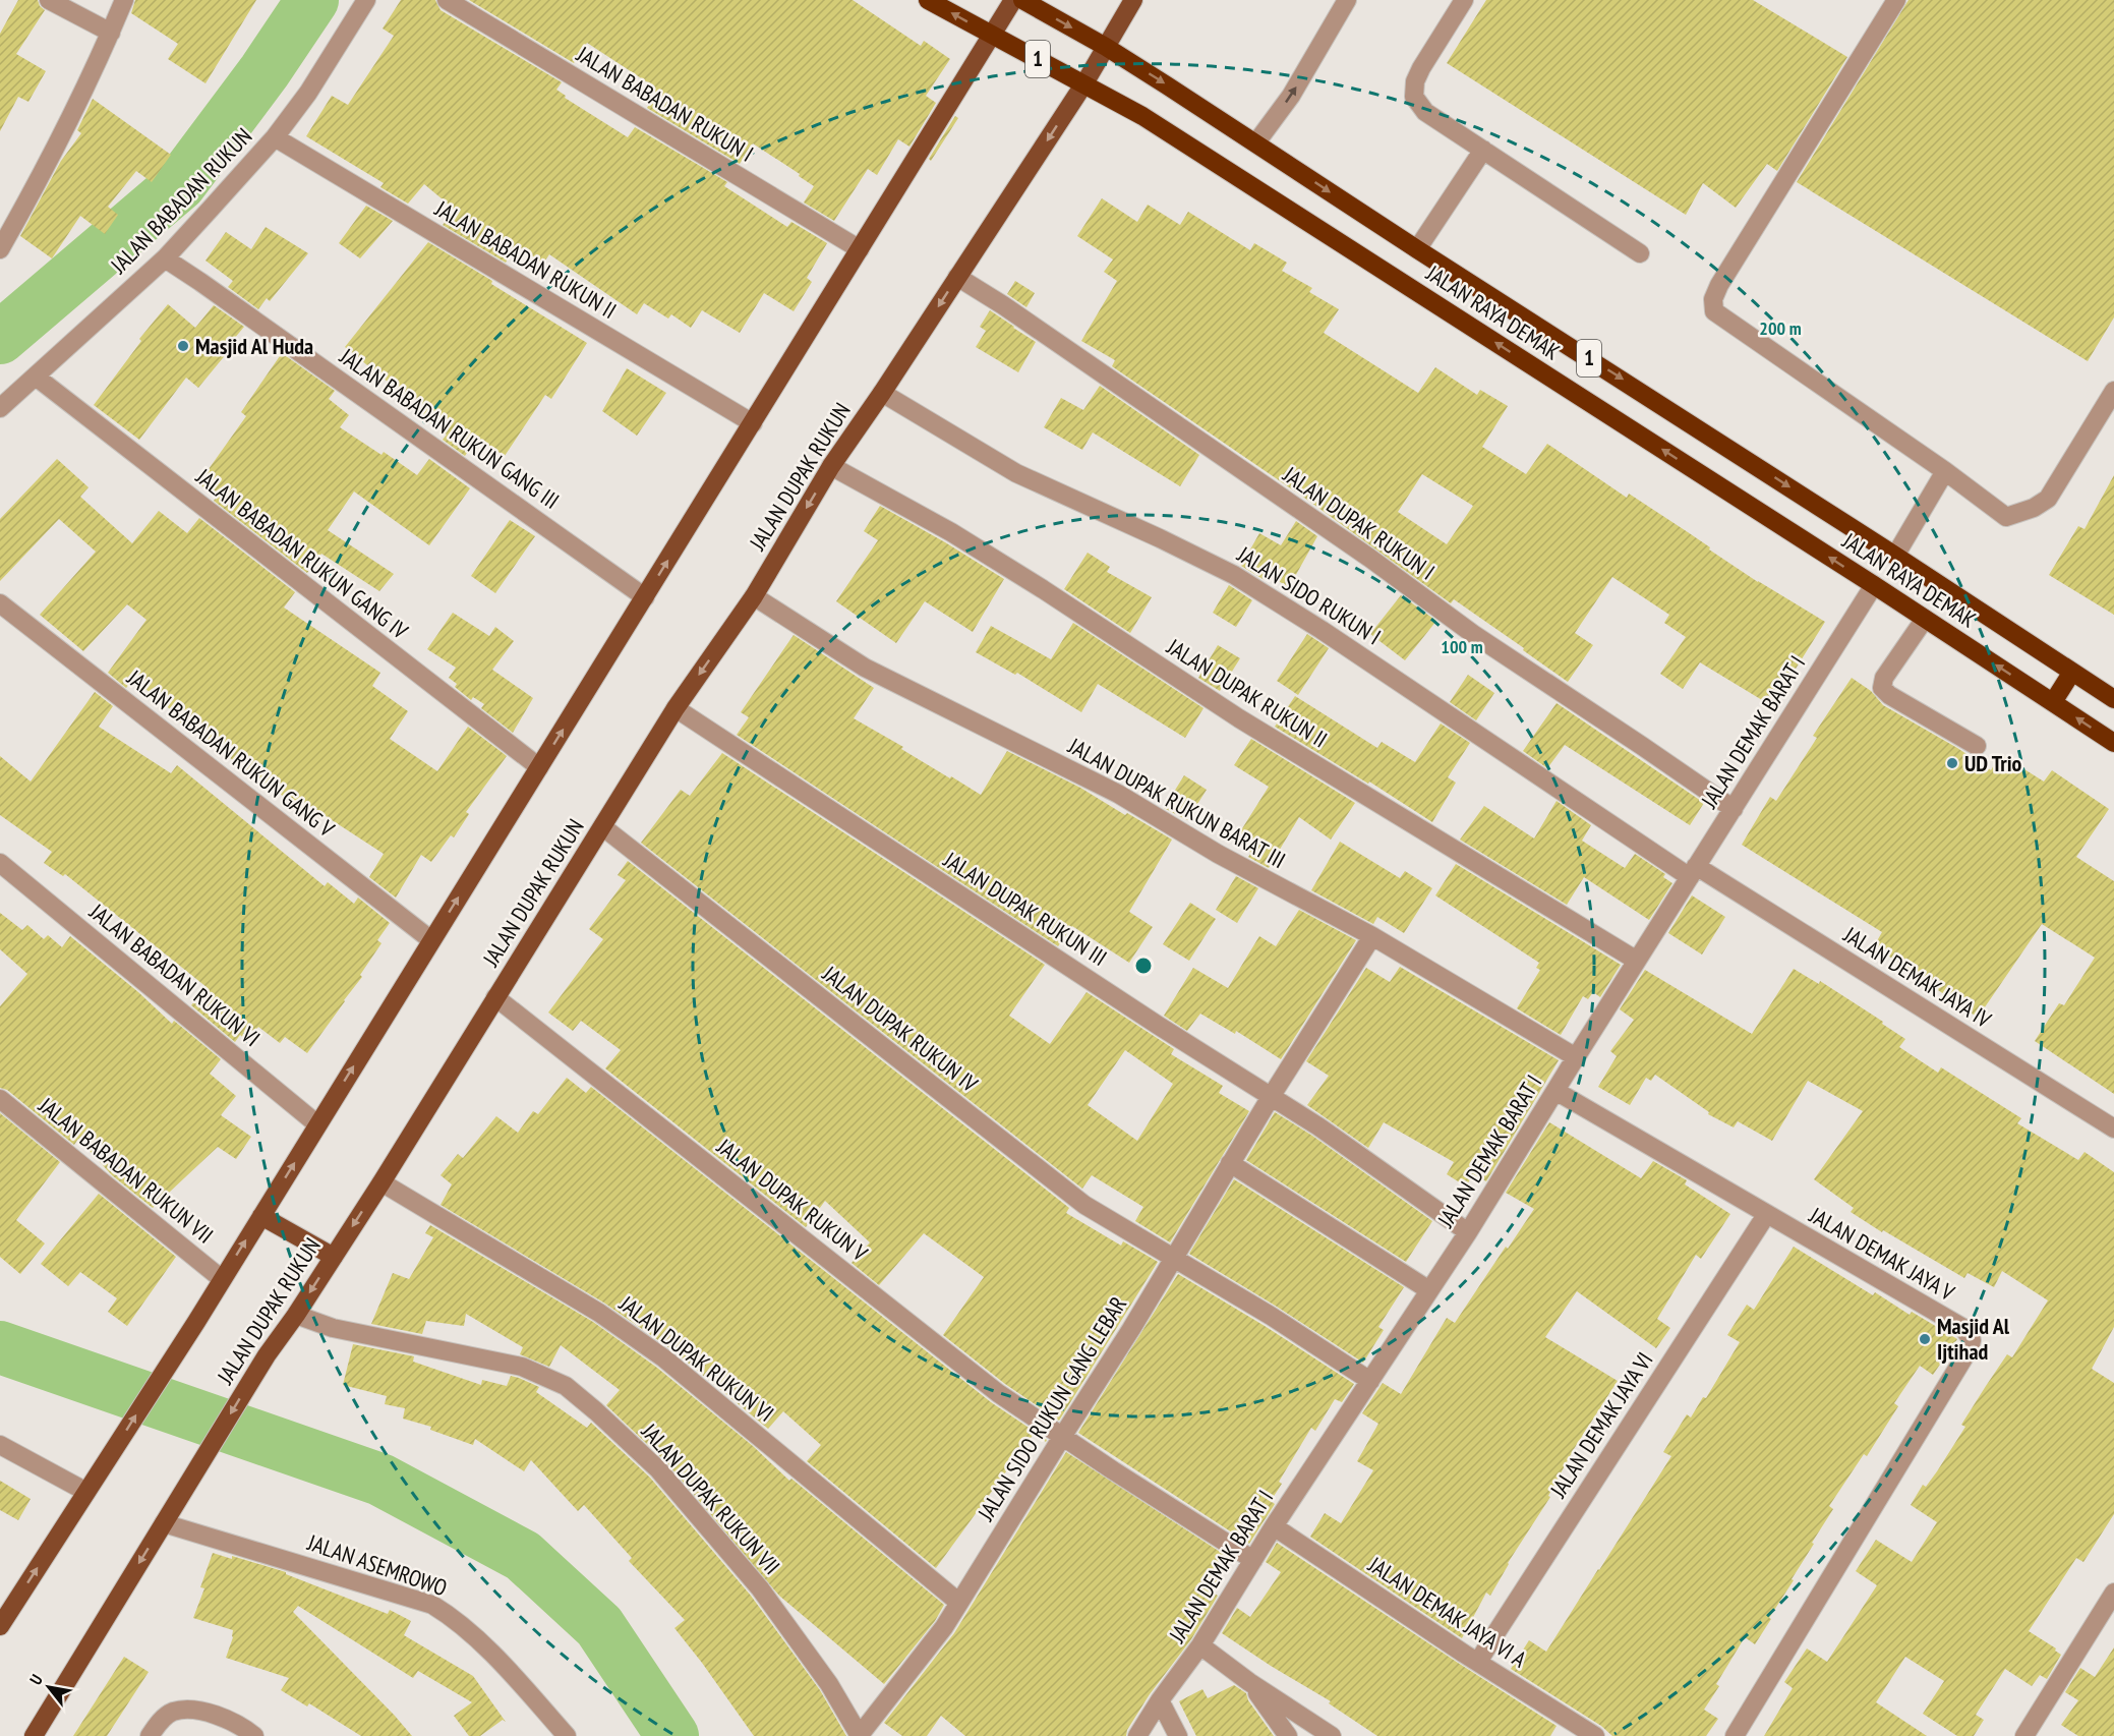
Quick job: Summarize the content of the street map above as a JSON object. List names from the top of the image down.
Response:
{
  "streets": {
    "highway": ["1", "JALAN RAYA DEMAK"],
    "main road": ["JALAN DUPAK RUKUN"],
    "street": [
      "JALAN BABADAN RUKUN I",
      "JALAN BABADAN RUKUN",
      "JALAN BABADAN RUKUN II",
      "JALAN BABADAN RUKUN GANG III",
      "JALAN DUPAK RUKUN I",
      "JALAN BABADAN RUKUN GANG IV",
      "JALAN SIDO RUKUN I",
      "JALAN DUPAK RUKUN II",
      "JALAN DEMAK BARAT I",
      "JALAN BABADAN RUKUN GANG V",
      "JALAN DUPAK RUKUN BARAT III",
      "JALAN DUPAK RUKUN III",
      "JALAN BABADAN RUKUN VI",
      "JALAN DEMAK JAYA IV",
      "JALAN DUPAK RUKUN IV",
      "JALAN BABADAN RUKUN VII",
      "JALAN DUPAK RUKUN V",
      "JALAN DEMAK JAYA V",
      "JALAN DUPAK RUKUN VI",
      "JALAN SIDO RUKUN GANG LEBAR",
      "JALAN DEMAK JAYA VI",
      "JALAN DUPAK RUKUN VII",
      "JALAN ASEMROWO",
      "JALAN DEMAK JAYA VI A"
    ]
  },
  "crossings": [
    ["JALAN BABADAN RUKUN", "JALAN BABADAN RUKUN II"],
    ["JALAN BABADAN RUKUN", "JALAN BABADAN RUKUN GANG III"],
    ["JALAN BABADAN RUKUN", "JALAN BABADAN RUKUN GANG IV"],
    ["JALAN RAYA DEMAK", "JALAN DUPAK RUKUN"],
    ["JALAN RAYA DEMAK", "JALAN DEMAK BARAT I"],
    ["JALAN DUPAK RUKUN", "JALAN DUPAK RUKUN I"],
    ["JALAN DUPAK RUKUN", "JALAN SIDO RUKUN I"],
    ["JALAN DUPAK RUKUN", "JALAN DUPAK RUKUN II"],
    ["JALAN DUPAK RUKUN", "JALAN DUPAK RUKUN BARAT III"],
    ["JALAN DUPAK RUKUN", "JALAN DUPAK RUKUN III"],
    ["JALAN DUPAK RUKUN", "JALAN DUPAK RUKUN IV"],
    ["JALAN DUPAK RUKUN", "JALAN DUPAK RUKUN V"],
    ["JALAN DUPAK RUKUN", "JALAN DUPAK RUKUN VI"],
    ["JALAN DUPAK RUKUN", "JALAN DUPAK RUKUN VII"],
    ["JALAN DUPAK RUKUN", "JALAN ASEMROWO"],
    ["JALAN DUPAK RUKUN I", "JALAN DEMAK BARAT I"],
    ["JALAN SIDO RUKUN I", "JALAN DEMAK BARAT I"],
    ["JALAN SIDO RUKUN I", "JALAN DEMAK JAYA IV"],
    ["JALAN DUPAK RUKUN II", "JALAN DEMAK BARAT I"],
    ["JALAN DEMAK BARAT I", "JALAN DUPAK RUKUN BARAT III"],
    ["JALAN DEMAK BARAT I", "JALAN DUPAK RUKUN III"],
    ["JALAN DEMAK BARAT I", "JALAN DEMAK JAYA IV"],
    ["JALAN DEMAK BARAT I", "JALAN DUPAK RUKUN IV"],
    ["JALAN DEMAK BARAT I", "JALAN DUPAK RUKUN V"],
    ["JALAN DEMAK BARAT I", "JALAN DEMAK JAYA V"],
    ["JALAN DEMAK BARAT I", "JALAN DEMAK JAYA VI A"],
    ["JALAN DUPAK RUKUN BARAT III", "JALAN SIDO RUKUN GANG LEBAR"],
    ["JALAN DUPAK RUKUN III", "JALAN SIDO RUKUN GANG LEBAR"],
    ["JALAN DUPAK RUKUN IV", "JALAN SIDO RUKUN GANG LEBAR"],
    ["JALAN DUPAK RUKUN V", "JALAN SIDO RUKUN GANG LEBAR"],
    ["JALAN DEMAK JAYA V", "JALAN DEMAK JAYA VI"],
    ["JALAN DUPAK RUKUN VI", "JALAN SIDO RUKUN GANG LEBAR"],
    ["JALAN SIDO RUKUN GANG LEBAR", "JALAN DUPAK RUKUN VII"],
    ["JALAN DEMAK JAYA VI", "JALAN DEMAK JAYA VI A"]
  ],
  "places": ["Masjid Al Huda", "UD Trio", "Masjid Al Ijtihad"],
  "north": "top left",
  "rings": ["200 m", "100 m"]
}
